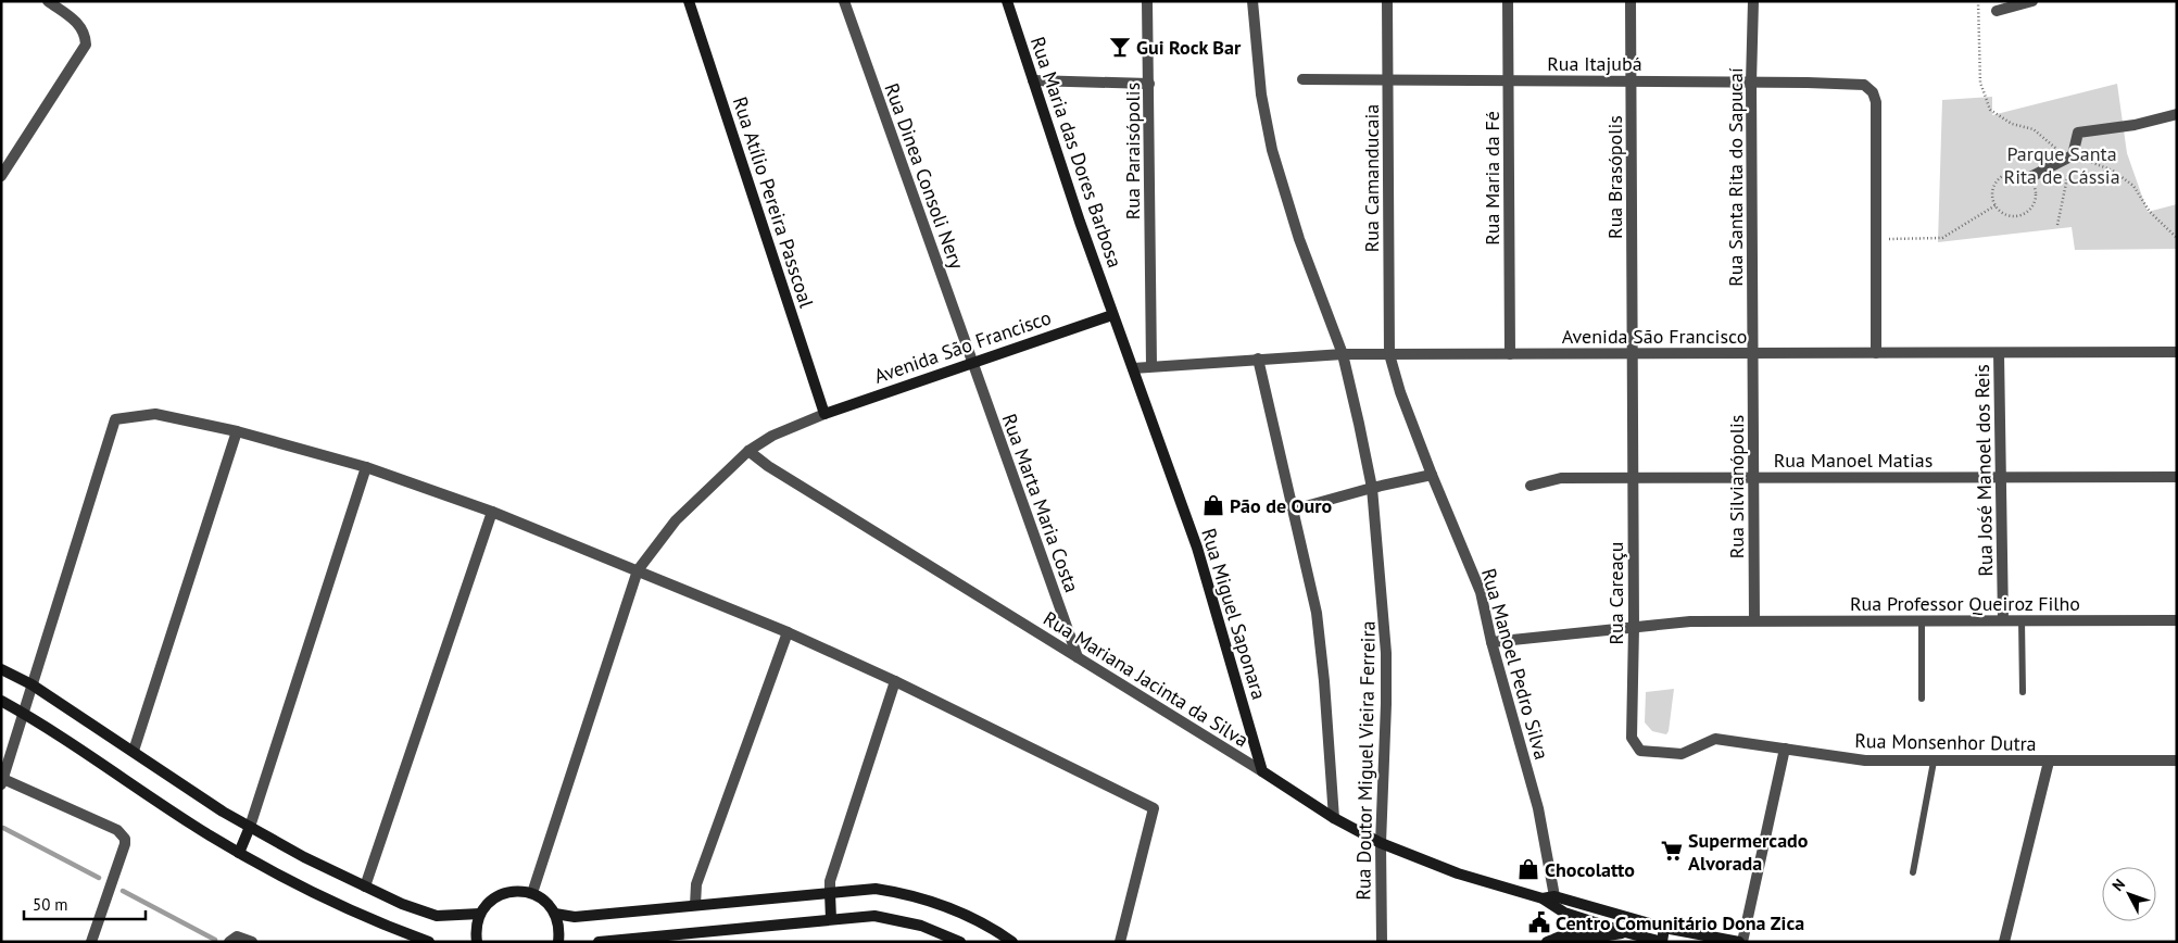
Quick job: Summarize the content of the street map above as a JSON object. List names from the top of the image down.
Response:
{
  "streets": {
    "main road": [
      "Rua Maria das Dores Barbosa",
      "Rua Atílio Pereira Passcoal",
      "Avenida São Francisco",
      "Rua Miguel Saponara",
      "Rua Mariana Jacinta da Silva"
    ],
    "street": [
      "Rua Itajubá",
      "Rua Paraisópolis",
      "Rua Dinea Consoli Nery",
      "Rua Brasópolis",
      "Rua Santa Rita do Sapucaí",
      "Rua Camanducaia",
      "Rua Maria da Fé",
      "Rua Manoel Matias",
      "Rua José Manoel dos Reis",
      "Rua Silvianópolis",
      "Rua Marta Maria Costa",
      "Rua Careaçu",
      "Rua Professor Queiroz Filho",
      "Rua Manoel Pedro Silva",
      "Rua Monsenhor Dutra",
      "Rua Doutor Miguel Vieira Ferreira"
    ]
  },
  "crossings": [
    ["Rua Itajubá", "Rua Brasópolis"],
    ["Rua Itajubá", "Rua Santa Rita do Sapucaí"],
    ["Rua Itajubá", "Rua Camanducaia"],
    ["Rua Itajubá", "Rua Maria da Fé"],
    ["Rua Paraisópolis", "Avenida São Francisco"],
    ["Rua Maria das Dores Barbosa", "Avenida São Francisco"],
    ["Rua Maria das Dores Barbosa", "Rua Miguel Saponara"],
    ["Rua Dinea Consoli Nery", "Avenida São Francisco"],
    ["Rua Dinea Consoli Nery", "Rua Marta Maria Costa"],
    ["Rua Brasópolis", "Avenida São Francisco"],
    ["Rua Brasópolis", "Rua Careaçu"],
    ["Rua Santa Rita do Sapucaí", "Avenida São Francisco"],
    ["Rua Santa Rita do Sapucaí", "Rua Silvianópolis"],
    ["Rua Camanducaia", "Avenida São Francisco"],
    ["Rua Camanducaia", "Rua Manoel Pedro Silva"],
    ["Rua Maria da Fé", "Avenida São Francisco"],
    ["Rua Atílio Pereira Passcoal", "Avenida São Francisco"],
    ["Avenida São Francisco", "Rua José Manoel dos Reis"],
    ["Avenida São Francisco", "Rua Silvianópolis"],
    ["Avenida São Francisco", "Rua Marta Maria Costa"],
    ["Avenida São Francisco", "Rua Careaçu"],
    ["Avenida São Francisco", "Rua Miguel Saponara"],
    ["Avenida São Francisco", "Rua Manoel Pedro Silva"],
    ["Avenida São Francisco", "Rua Doutor Miguel Vieira Ferreira"],
    ["Rua Manoel Matias", "Rua José Manoel dos Reis"],
    ["Rua Manoel Matias", "Rua Silvianópolis"],
    ["Rua Manoel Matias", "Rua Careaçu"],
    ["Rua José Manoel dos Reis", "Rua Professor Queiroz Filho"],
    ["Rua Silvianópolis", "Rua Professor Queiroz Filho"],
    ["Rua Marta Maria Costa", "Rua Mariana Jacinta da Silva"],
    ["Rua Careaçu", "Rua Professor Queiroz Filho"],
    ["Rua Careaçu", "Rua Monsenhor Dutra"],
    ["Rua Professor Queiroz Filho", "Rua Manoel Pedro Silva"],
    ["Rua Miguel Saponara", "Rua Mariana Jacinta da Silva"],
    ["Rua Manoel Pedro Silva", "Rua Mariana Jacinta da Silva"],
    ["Rua Mariana Jacinta da Silva", "Rua Doutor Miguel Vieira Ferreira"]
  ],
  "parks": ["Parque Santa Rita de Cássia"],
  "places": {
    "bar": ["Gui Rock Bar"],
    "shop": ["Pão de Ouro", "Chocolatto"],
    "supermarket": ["Supermercado Alvorada"],
    "public building": ["Centro Comunitário Dona Zica"]
  },
  "scale_bar": "50 m",
  "north": "top left"
}
